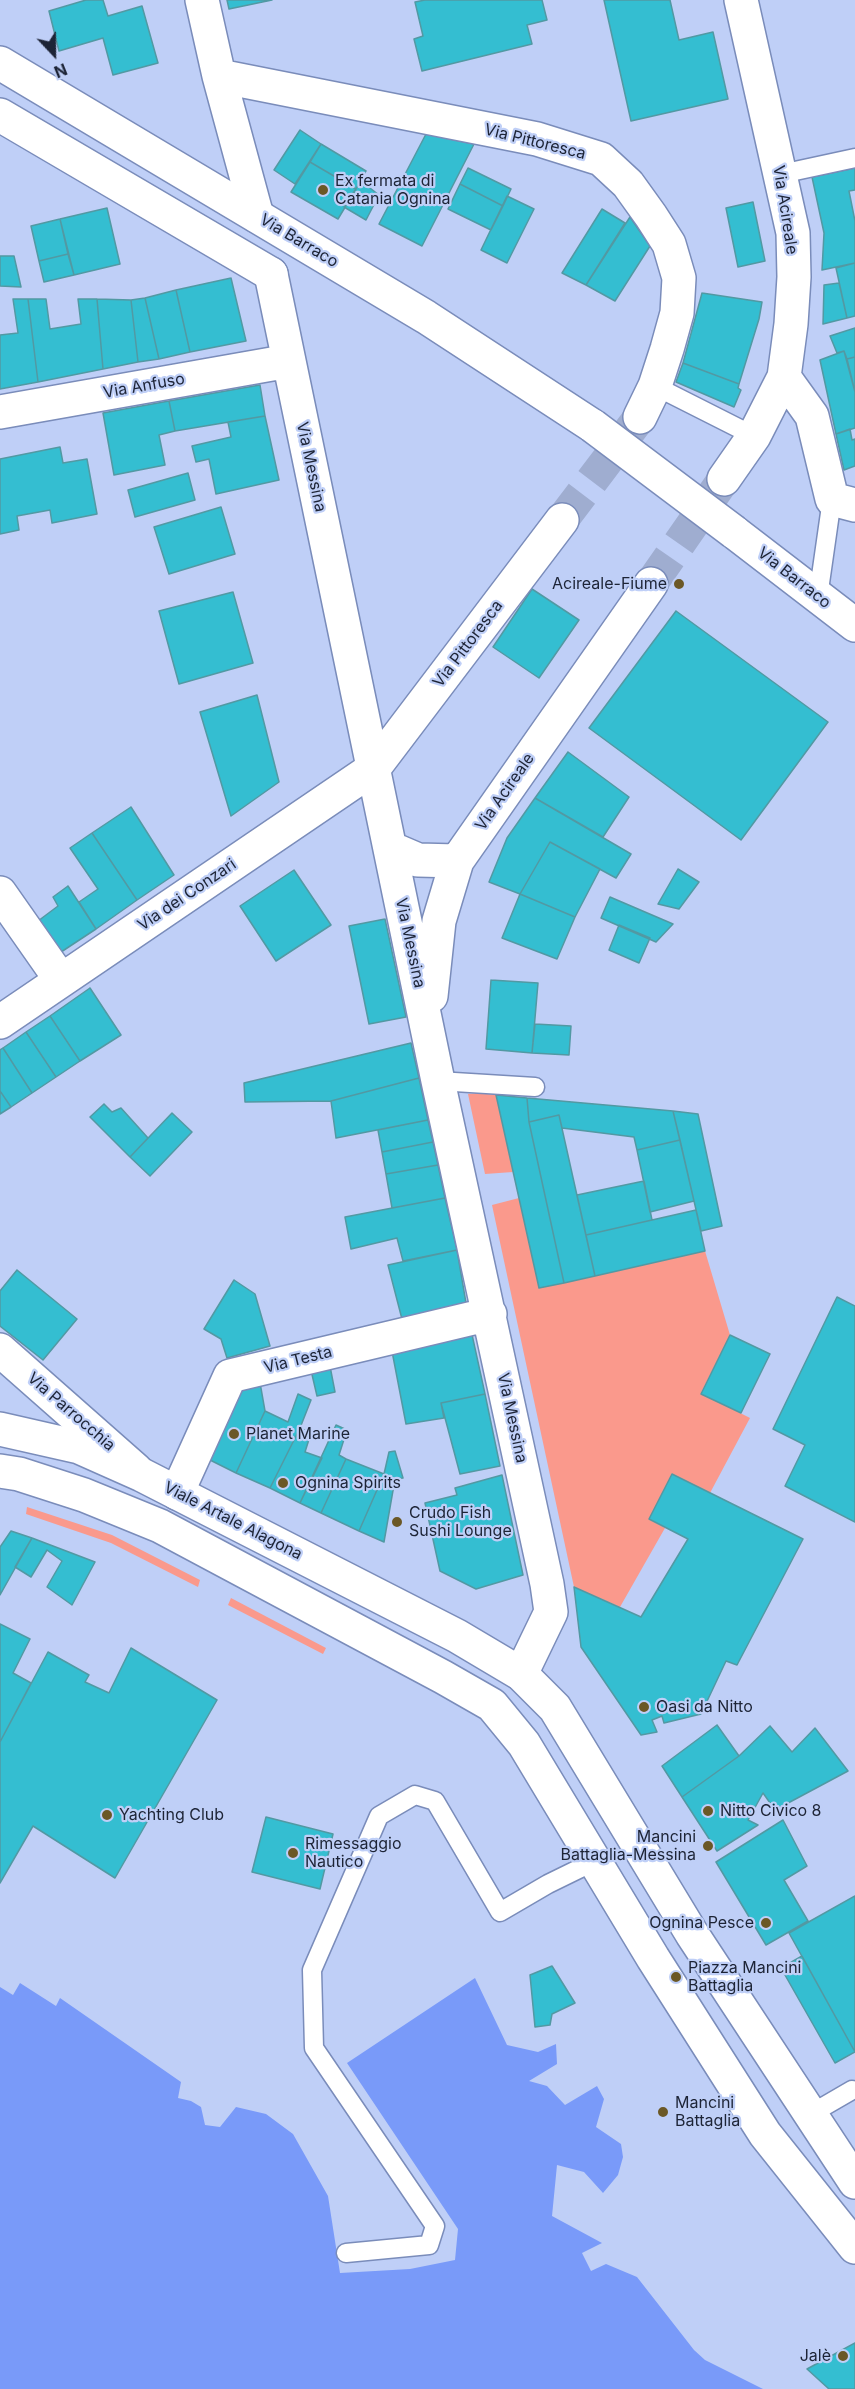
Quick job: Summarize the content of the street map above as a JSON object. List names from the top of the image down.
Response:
{
  "streets": {
    "street": [
      "Via Pittoresca",
      "Via Acireale",
      "Via Barraco",
      "Via Anfuso",
      "Via Messina",
      "Via dei Conzari",
      "Via Testa",
      "Via Parrocchia",
      "Viale Artale Alagona"
    ]
  },
  "crossings": [
    ["Via Pittoresca", "Via Messina"],
    ["Via Pittoresca", "Via dei Conzari"],
    ["Via Acireale", "Via Messina"],
    ["Via Anfuso", "Via Messina"],
    ["Via Messina", "Via dei Conzari"],
    ["Via Messina", "Via Testa"],
    ["Via Messina", "Viale Artale Alagona"],
    ["Via Testa", "Viale Artale Alagona"],
    ["Via Parrocchia", "Viale Artale Alagona"]
  ],
  "places": [
    "Ex fermata di Catania Ognina",
    "Acireale-Fiume",
    "Planet Marine",
    "Ognina Spirits",
    "Crudo Fish Sushi Lounge",
    "Oasi da Nitto",
    "Nitto Civico 8",
    "Yachting Club",
    "Mancini Battaglia-Messina",
    "Rimessaggio Nautico",
    "Ognina Pesce",
    "Piazza Mancini Battaglia",
    "Mancini Battaglia",
    "Jalè"
  ],
  "north": "bottom"
}
